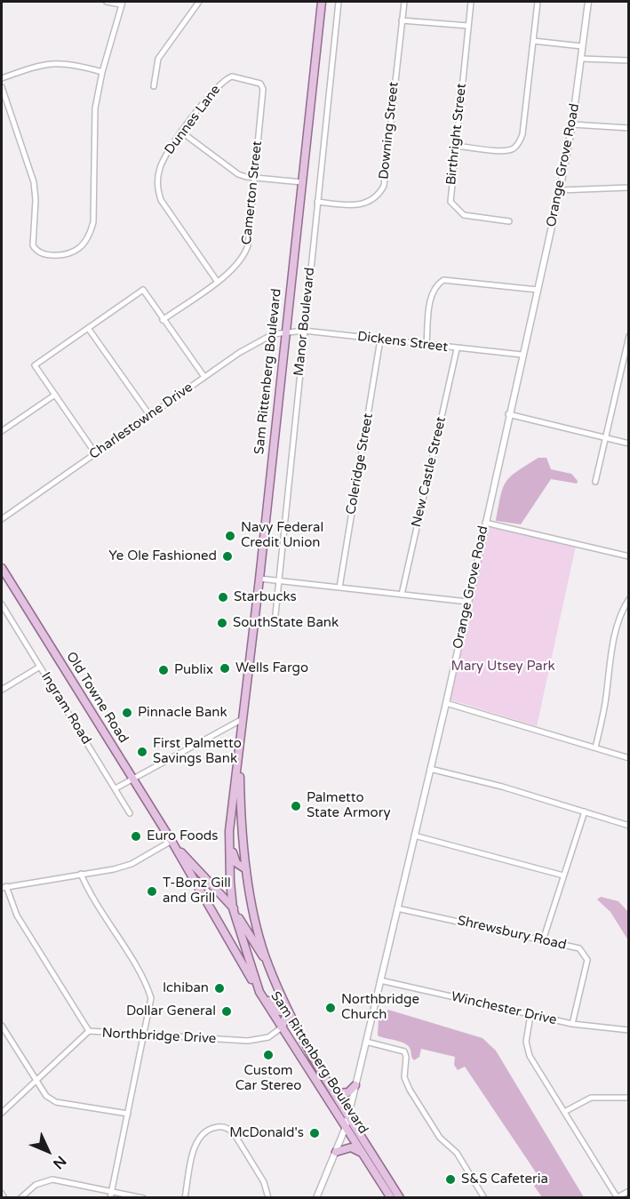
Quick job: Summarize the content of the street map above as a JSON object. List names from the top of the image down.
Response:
{
  "streets": {
    "main road": ["Sam Rittenberg Boulevard", "Old Towne Road"],
    "street": [
      "Dunnes Lane",
      "Downing Street",
      "Birthright Street",
      "Orange Grove Road",
      "Camerton Street",
      "Manor Boulevard",
      "Dickens Street",
      "Charlestowne Drive",
      "Coleridge Street",
      "New Castle Street",
      "Ingram Road",
      "Shrewsbury Road",
      "Winchester Drive",
      "Northbridge Drive"
    ]
  },
  "crossings": [
    ["Dunnes Lane", "Camerton Street"],
    ["Downing Street", "Manor Boulevard"],
    ["Orange Grove Road", "Dickens Street"],
    ["Orange Grove Road", "Sam Rittenberg Boulevard"],
    ["Orange Grove Road", "Shrewsbury Road"],
    ["Orange Grove Road", "Winchester Drive"],
    ["Manor Boulevard", "Dickens Street"],
    ["Manor Boulevard", "Sam Rittenberg Boulevard"],
    ["Dickens Street", "Sam Rittenberg Boulevard"],
    ["Dickens Street", "Charlestowne Drive"],
    ["Dickens Street", "Coleridge Street"],
    ["Dickens Street", "New Castle Street"],
    ["Sam Rittenberg Boulevard", "Charlestowne Drive"],
    ["Sam Rittenberg Boulevard", "Old Towne Road"],
    ["Sam Rittenberg Boulevard", "Northbridge Drive"],
    ["Shrewsbury Road", "Winchester Drive"]
  ],
  "parks": ["Mary Utsey Park"],
  "places": [
    "Navy Federal Credit Union",
    "Ye Ole Fashioned",
    "Starbucks",
    "SouthState Bank",
    "Wells Fargo",
    "Publix",
    "Pinnacle Bank",
    "First Palmetto Savings Bank",
    "Palmetto State Armory",
    "Euro Foods",
    "T-Bonz Gill and Grill",
    "Ichiban",
    "Northbridge Church",
    "Dollar General",
    "Custom Car Stereo",
    "McDonald's",
    "S&S Cafeteria"
  ],
  "north": "bottom right"
}
